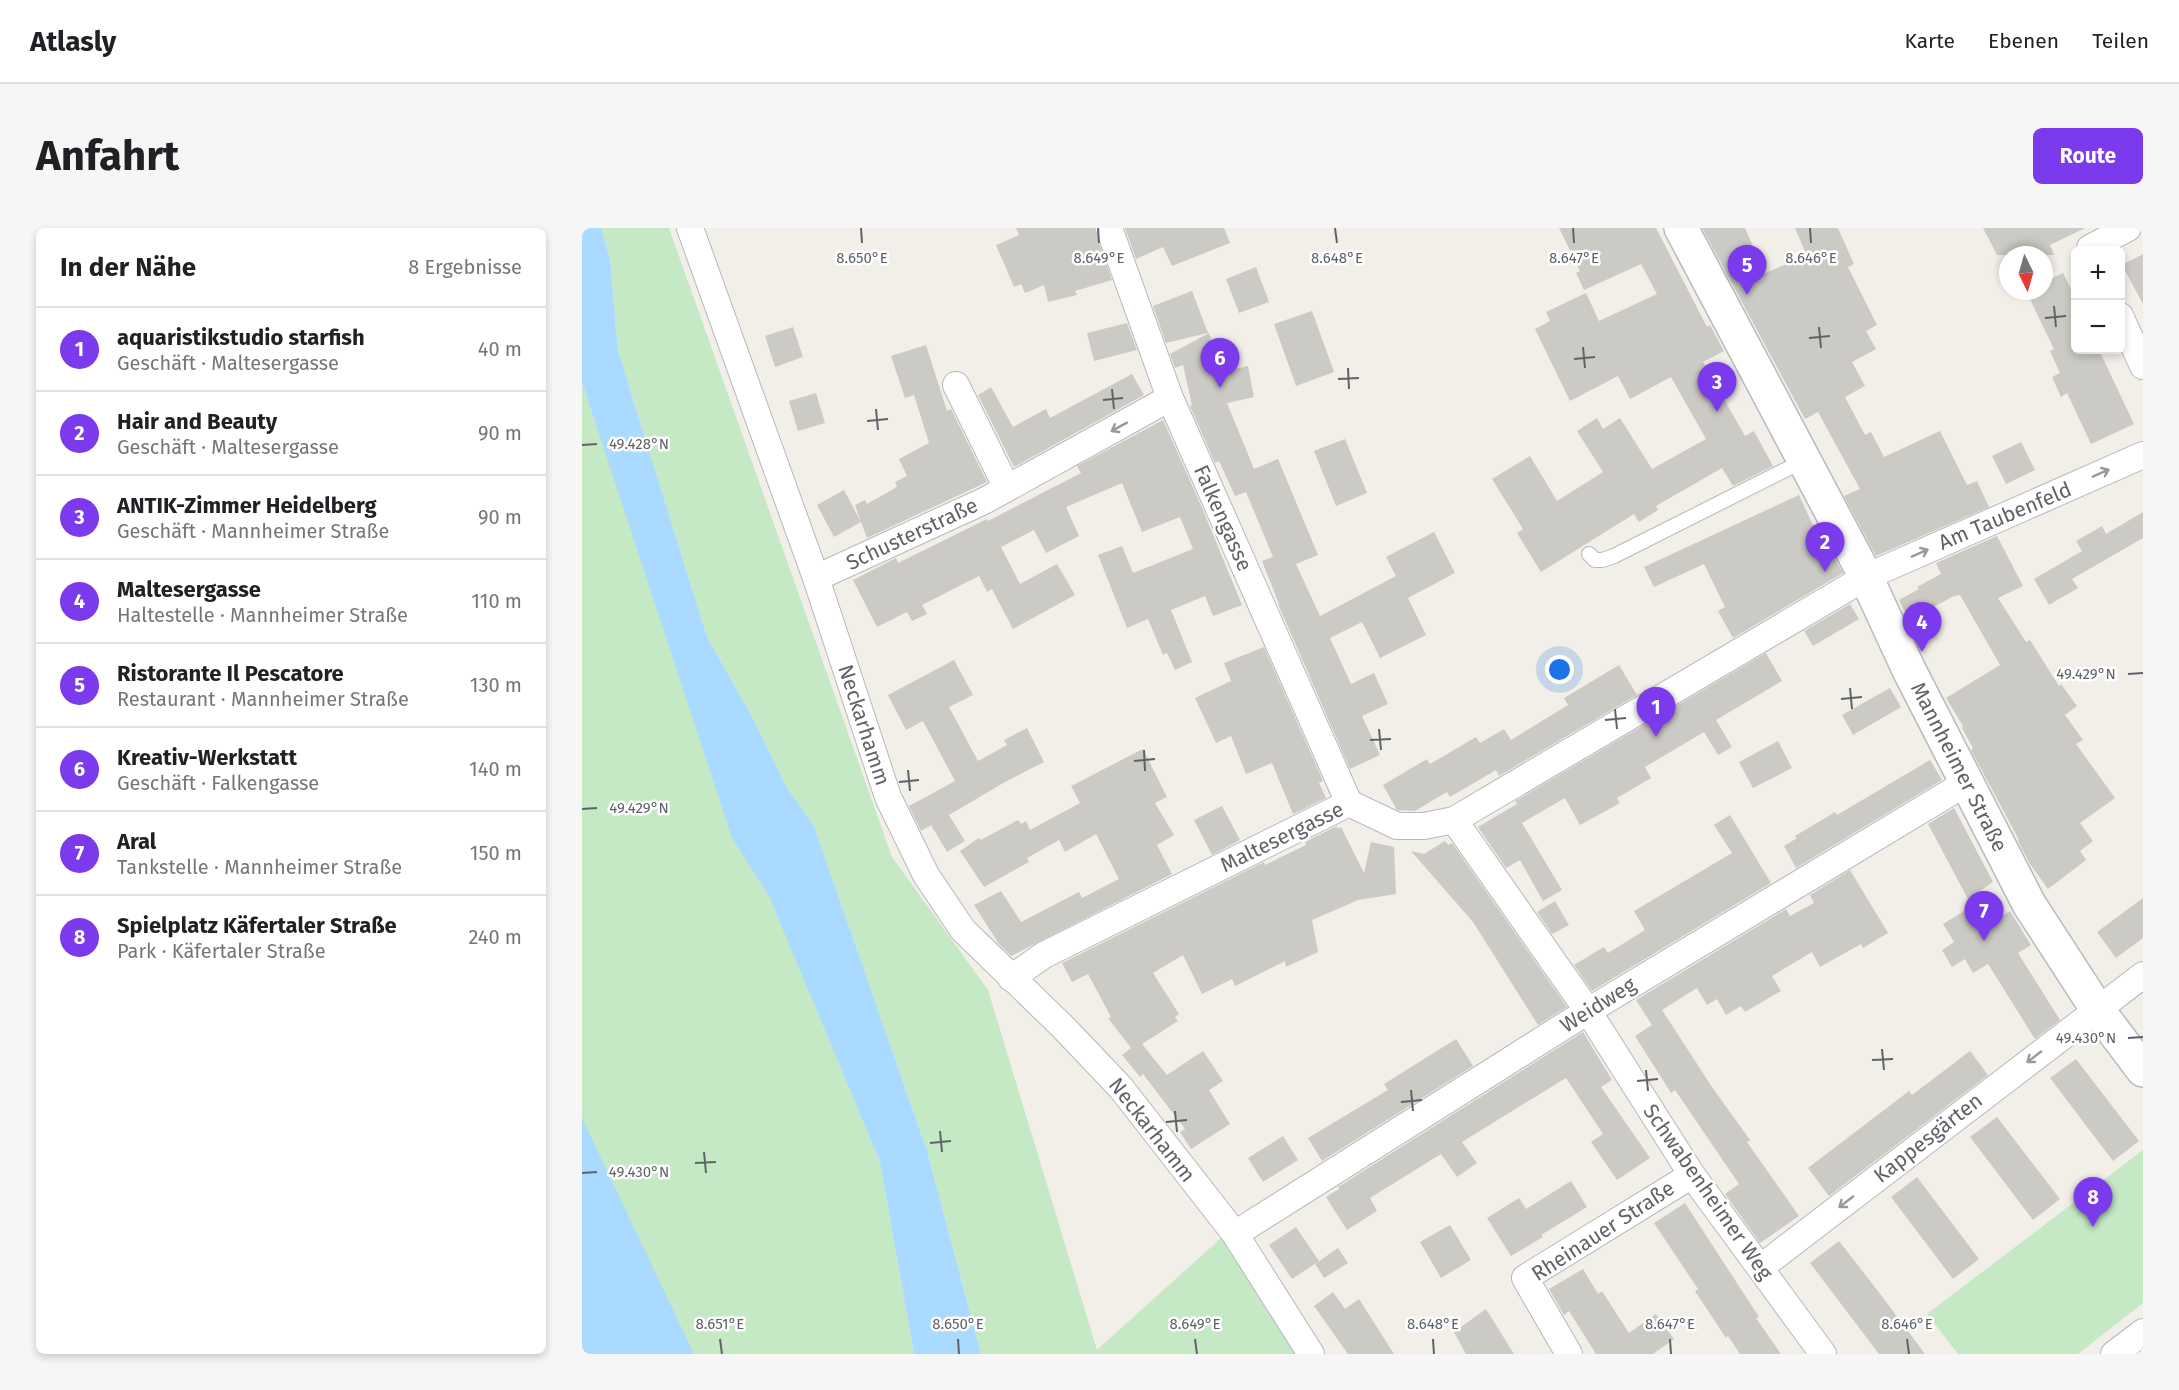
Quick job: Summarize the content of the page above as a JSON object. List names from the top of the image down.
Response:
{
  "streets": {
    "street": [
      "Am Taubenfeld",
      "Falkengasse",
      "Schusterstraße",
      "Neckarhamm",
      "Mannheimer Straße",
      "Maltesergasse",
      "Weidweg",
      "Kappesgärten",
      "Schwabenheimer Weg",
      "Rheinauer Straße"
    ]
  },
  "crossings": [
    ["Am Taubenfeld", "Mannheimer Straße"],
    ["Am Taubenfeld", "Maltesergasse"],
    ["Falkengasse", "Schusterstraße"],
    ["Falkengasse", "Maltesergasse"],
    ["Schusterstraße", "Neckarhamm"],
    ["Neckarhamm", "Maltesergasse"],
    ["Neckarhamm", "Weidweg"],
    ["Mannheimer Straße", "Maltesergasse"],
    ["Mannheimer Straße", "Weidweg"],
    ["Mannheimer Straße", "Kappesgärten"],
    ["Maltesergasse", "Schwabenheimer Weg"],
    ["Weidweg", "Schwabenheimer Weg"],
    ["Kappesgärten", "Schwabenheimer Weg"],
    ["Schwabenheimer Weg", "Rheinauer Straße"]
  ],
  "one_way": ["Am Taubenfeld", "Schusterstraße", "Kappesgärten"],
  "north": "bottom",
  "page": {
    "header": "Atlasly",
    "nav": ["Karte", "Ebenen", "Teilen"],
    "buttons": "Route",
    "title": "Anfahrt",
    "heading": ["In der Nähe", "8 Ergebnisse"],
    "pins": [
      "5",
      "6",
      "3",
      "2",
      "4",
      "1",
      "7",
      "8"
    ],
    "map_buttons": ["+", "−"],
    "list": [
      {
        "mark": "1",
        "name": "aquaristikstudio starfish",
        "note": "Geschäft · Maltesergasse",
        "value": "40 m"
      },
      {
        "mark": "2",
        "name": "Hair and Beauty",
        "note": "Geschäft · Maltesergasse",
        "value": "90 m"
      },
      {
        "mark": "3",
        "name": "ANTIK-Zimmer Heidelberg",
        "note": "Geschäft · Mannheimer Straße",
        "value": "90 m"
      },
      {
        "mark": "4",
        "name": "Maltesergasse",
        "note": "Haltestelle · Mannheimer Straße",
        "value": "110 m"
      },
      {
        "mark": "5",
        "name": "Ristorante Il Pescatore",
        "note": "Restaurant · Mannheimer Straße",
        "value": "130 m"
      },
      {
        "mark": "6",
        "name": "Kreativ-Werkstatt",
        "note": "Geschäft · Falkengasse",
        "value": "140 m"
      },
      {
        "mark": "7",
        "name": "Aral",
        "note": "Tankstelle · Mannheimer Straße",
        "value": "150 m"
      },
      {
        "mark": "8",
        "name": "Spielplatz Käfertaler Straße",
        "note": "Park · Käfertaler Straße",
        "value": "240 m"
      }
    ]
  },
  "coordinates": [
    "8.650°E",
    "8.649°E",
    "8.648°E",
    "8.647°E",
    "8.646°E",
    "49.428°N",
    "49.429°N",
    "49.430°N",
    "8.651°E"
  ]
}
